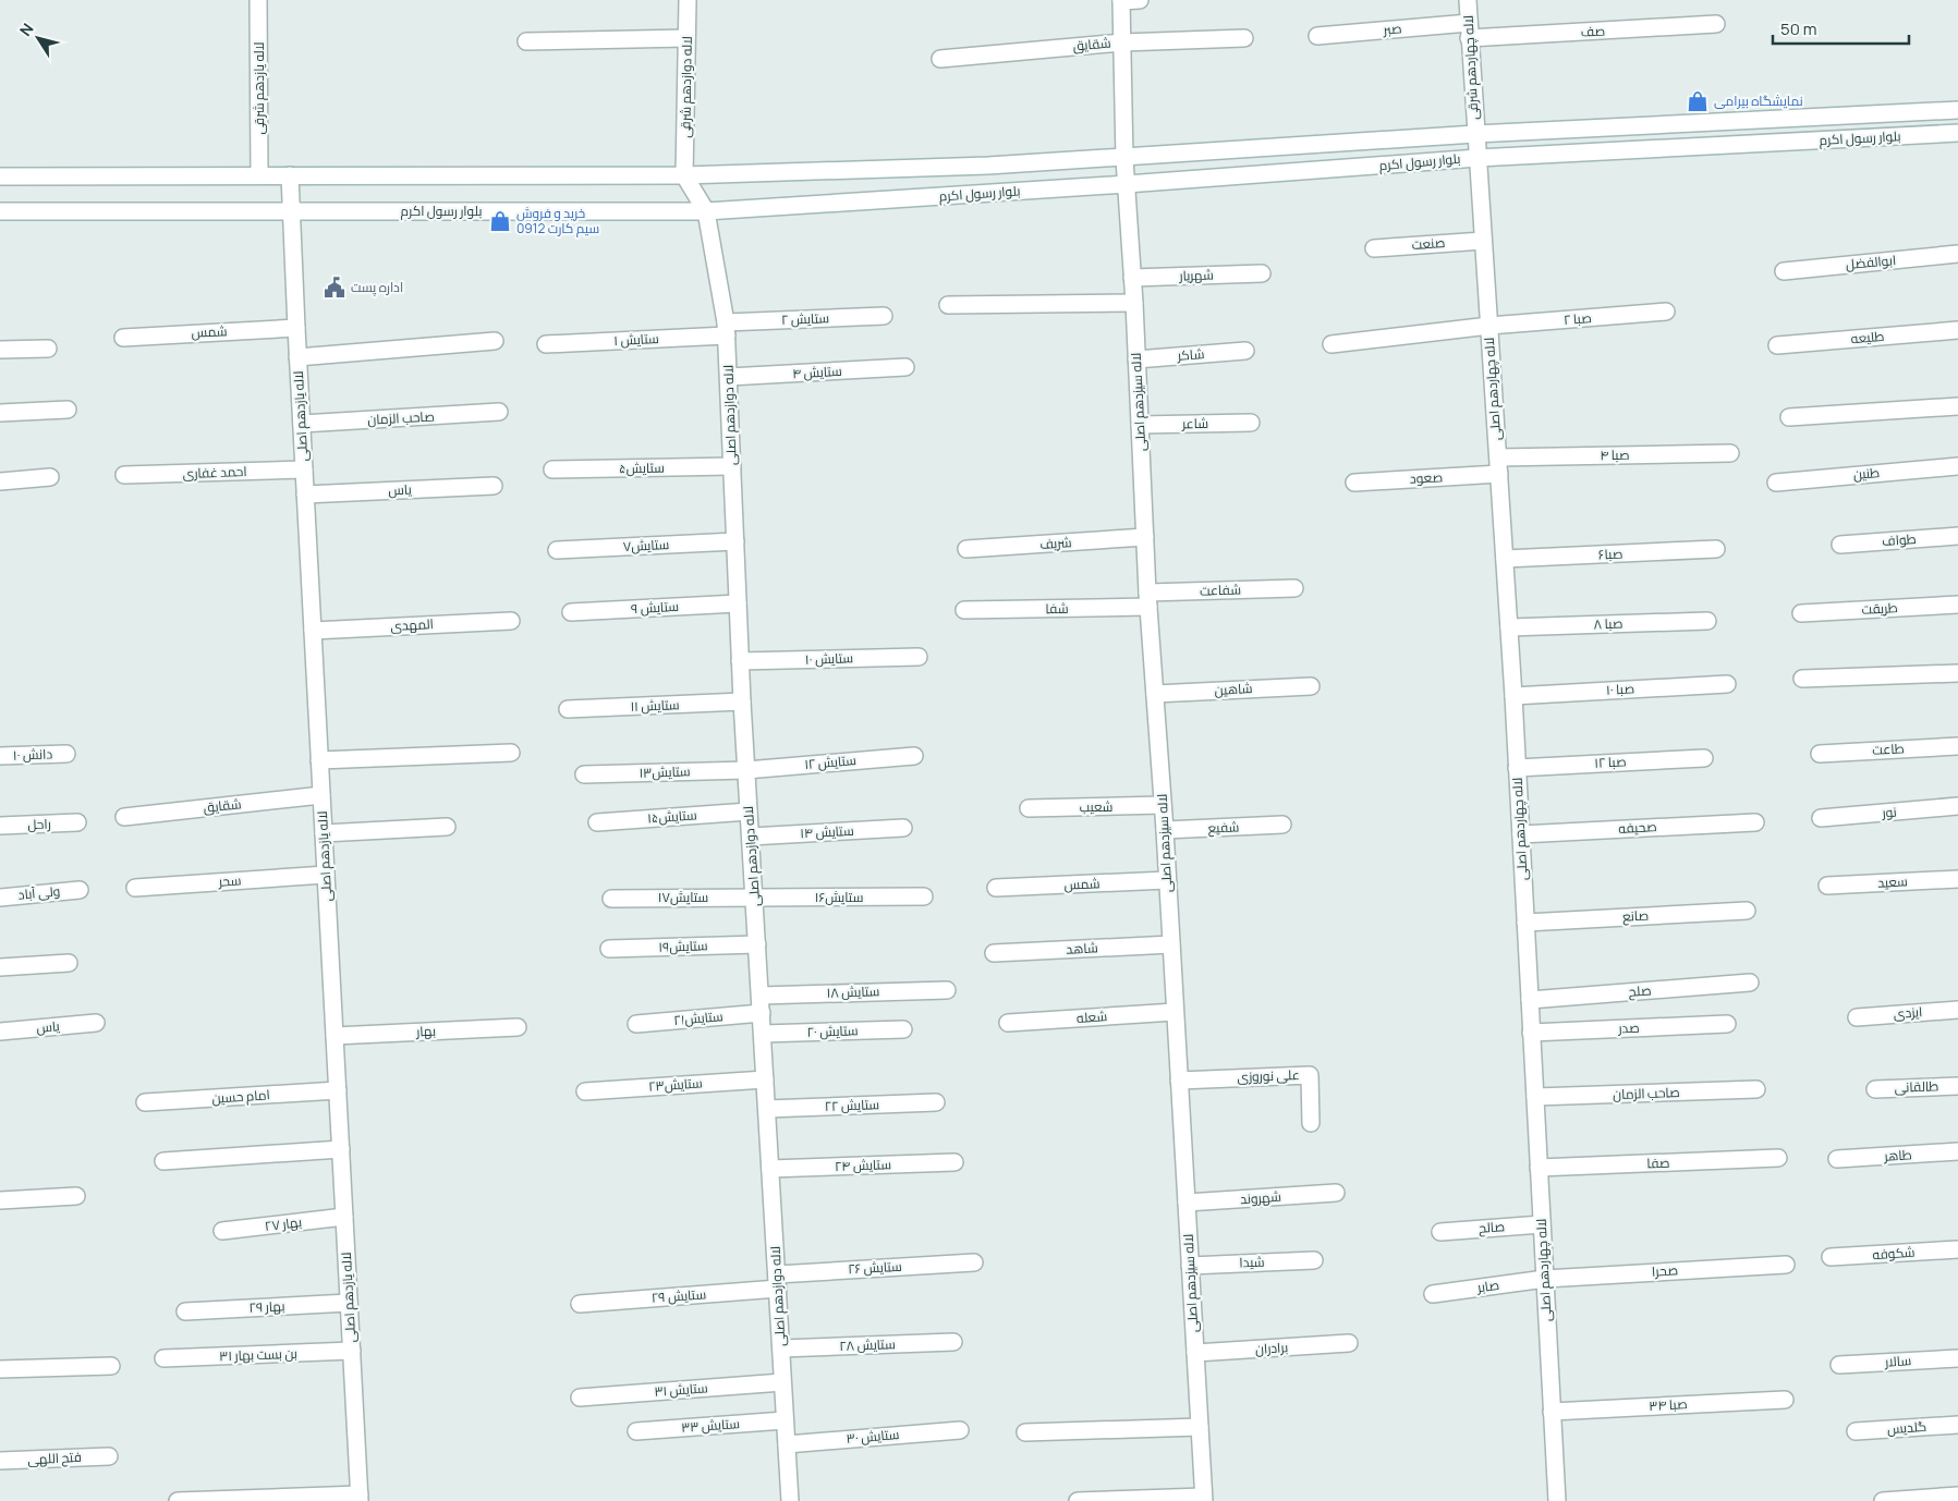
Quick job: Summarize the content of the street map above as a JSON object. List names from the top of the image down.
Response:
{
  "streets": {
    "street": [
      "صبر",
      "صف",
      "شقایق",
      "لاله چهاردهم شرقی",
      "لاله دوازدهم شرقی",
      "لاله یازدهم شرقی",
      "بلوار رسول اکرم",
      "صنعت",
      "ابوالفضل",
      "شهریار",
      "ستایش ۲",
      "صبا ۲",
      "شمس",
      "طلیعه",
      "ستایش ۱",
      "شاکر",
      "ستایش ۴",
      "لاله چهاردهم اصلی",
      "لاله سیزدهم اصلی",
      "لاله دوازدهم اصلی",
      "لاله یازدهم اصلی",
      "صاحب الزمان",
      "شاعر",
      "صبا ۴",
      "ستایش۵",
      "احمد غفاری",
      "طنین",
      "صعود",
      "یاس",
      "طواف",
      "شریف",
      "ستایش۷",
      "صبا۶",
      "شفاعت",
      "ستایش ۹",
      "شفا",
      "طریقت",
      "صبا ۸",
      "المهدی",
      "ستایش ۱۰",
      "شاهین",
      "صبا ۱۰",
      "ستایش ۱۱",
      "طاعت",
      "دانش ۱۰",
      "ستایش ۱۲",
      "صبا ۱۲",
      "ستایش۱۳",
      "شعیب",
      "نور",
      "ستایش۱۵",
      "راحل",
      "شفیع",
      "صحیفه",
      "ستایش ۱۴",
      "سحر",
      "سعید",
      "ولی آباد",
      "ستایش۱۷",
      "ستایش۱۶",
      "صانع",
      "ستایش۱۹",
      "شاهد",
      "صلح",
      "ستایش ۱۸",
      "ایزدی",
      "شعله",
      "ستایش۲۱",
      "صدر",
      "بهار",
      "ستایش ۲۰",
      "علی نوروزی",
      "ستایش۲۳",
      "طالقانی",
      "امام حسین",
      "ستایش ۲۲",
      "طاهر",
      "صفا",
      "ستایش ۲۴",
      "شهروند",
      "بهار ۲۷",
      "صالح",
      "شکوفه",
      "شیدا",
      "ستایش ۲۶",
      "صحرا",
      "صابر",
      "ستایش ۲۹",
      "بهار ۲۹",
      "ستایش ۲۸",
      "برادران",
      "بن بست بهار ٣١",
      "سالار",
      "ستایش ۳۱",
      "صبا ۳۴",
      "ستایش ۳۳",
      "گلدیس",
      "ستایش ۳۰",
      "فتح اللهی"
    ]
  },
  "crossings": [
    ["صبر", "صف"],
    ["صبر", "لاله چهاردهم شرقی"],
    ["صف", "لاله چهاردهم شرقی"],
    ["شقایق", "لاله سیزدهم اصلی"],
    ["شقایق", "لاله یازدهم اصلی"],
    ["لاله چهاردهم شرقی", "بلوار رسول اکرم"],
    ["لاله چهاردهم شرقی", "لاله چهاردهم اصلی"],
    ["لاله دوازدهم شرقی", "بلوار رسول اکرم"],
    ["لاله یازدهم شرقی", "بلوار رسول اکرم"],
    ["بلوار رسول اکرم", "لاله چهاردهم اصلی"],
    ["بلوار رسول اکرم", "لاله سیزدهم اصلی"],
    ["بلوار رسول اکرم", "لاله دوازدهم اصلی"],
    ["بلوار رسول اکرم", "لاله یازدهم اصلی"],
    ["صنعت", "لاله چهاردهم اصلی"],
    ["شهریار", "لاله سیزدهم اصلی"],
    ["ستایش ۲", "ستایش ۱"],
    ["ستایش ۲", "لاله دوازدهم اصلی"],
    ["صبا ۲", "لاله چهاردهم اصلی"],
    ["شمس", "لاله سیزدهم اصلی"],
    ["شمس", "لاله یازدهم اصلی"],
    ["ستایش ۱", "لاله دوازدهم اصلی"],
    ["شاکر", "لاله سیزدهم اصلی"],
    ["ستایش ۴", "لاله دوازدهم اصلی"],
    ["لاله چهاردهم اصلی", "صاحب الزمان"],
    ["لاله چهاردهم اصلی", "صبا ۴"],
    ["لاله چهاردهم اصلی", "صعود"],
    ["لاله چهاردهم اصلی", "صبا۶"],
    ["لاله چهاردهم اصلی", "صبا ۸"],
    ["لاله چهاردهم اصلی", "صبا ۱۰"],
    ["لاله چهاردهم اصلی", "صبا ۱۲"],
    ["لاله چهاردهم اصلی", "صحیفه"],
    ["لاله چهاردهم اصلی", "صانع"],
    ["لاله چهاردهم اصلی", "صلح"],
    ["لاله چهاردهم اصلی", "صدر"],
    ["لاله چهاردهم اصلی", "صفا"],
    ["لاله چهاردهم اصلی", "صالح"],
    ["لاله چهاردهم اصلی", "صحرا"],
    ["لاله چهاردهم اصلی", "صابر"],
    ["لاله چهاردهم اصلی", "صبا ۳۴"],
    ["لاله سیزدهم اصلی", "شاعر"],
    ["لاله سیزدهم اصلی", "شریف"],
    ["لاله سیزدهم اصلی", "شفاعت"],
    ["لاله سیزدهم اصلی", "شفا"],
    ["لاله سیزدهم اصلی", "شاهین"],
    ["لاله سیزدهم اصلی", "شعیب"],
    ["لاله سیزدهم اصلی", "شفیع"],
    ["لاله سیزدهم اصلی", "شاهد"],
    ["لاله سیزدهم اصلی", "شعله"],
    ["لاله سیزدهم اصلی", "علی نوروزی"],
    ["لاله سیزدهم اصلی", "شهروند"],
    ["لاله سیزدهم اصلی", "شیدا"],
    ["لاله سیزدهم اصلی", "برادران"],
    ["لاله دوازدهم اصلی", "ستایش۵"],
    ["لاله دوازدهم اصلی", "ستایش۷"],
    ["لاله دوازدهم اصلی", "ستایش ۹"],
    ["لاله دوازدهم اصلی", "ستایش ۱۰"],
    ["لاله دوازدهم اصلی", "ستایش ۱۱"],
    ["لاله دوازدهم اصلی", "ستایش ۱۲"],
    ["لاله دوازدهم اصلی", "ستایش۱۳"],
    ["لاله دوازدهم اصلی", "ستایش۱۵"],
    ["لاله دوازدهم اصلی", "ستایش ۱۴"],
    ["لاله دوازدهم اصلی", "ستایش۱۷"],
    ["لاله دوازدهم اصلی", "ستایش۱۶"],
    ["لاله دوازدهم اصلی", "ستایش۱۹"],
    ["لاله دوازدهم اصلی", "ستایش ۱۸"],
    ["لاله دوازدهم اصلی", "ستایش۲۱"],
    ["لاله دوازدهم اصلی", "ستایش ۲۰"],
    ["لاله دوازدهم اصلی", "ستایش۲۳"],
    ["لاله دوازدهم اصلی", "ستایش ۲۲"],
    ["لاله دوازدهم اصلی", "ستایش ۲۴"],
    ["لاله دوازدهم اصلی", "ستایش ۲۶"],
    ["لاله دوازدهم اصلی", "ستایش ۲۹"],
    ["لاله دوازدهم اصلی", "ستایش ۲۸"],
    ["لاله دوازدهم اصلی", "ستایش ۳۱"],
    ["لاله دوازدهم اصلی", "ستایش ۳۳"],
    ["لاله دوازدهم اصلی", "ستایش ۳۰"],
    ["لاله یازدهم اصلی", "صاحب الزمان"],
    ["لاله یازدهم اصلی", "احمد غفاری"],
    ["لاله یازدهم اصلی", "یاس"],
    ["لاله یازدهم اصلی", "المهدی"],
    ["لاله یازدهم اصلی", "سحر"],
    ["لاله یازدهم اصلی", "بهار"],
    ["لاله یازدهم اصلی", "امام حسین"],
    ["لاله یازدهم اصلی", "بهار ۲۷"],
    ["لاله یازدهم اصلی", "بهار ۲۹"],
    ["لاله یازدهم اصلی", "بن بست بهار ٣١"],
    ["صبا ۴", "صعود"],
    ["شفاعت", "شفا"],
    ["ستایش ۱۲", "ستایش۱۳"],
    ["ستایش۱۷", "ستایش۱۶"],
    ["ستایش ۲۶", "ستایش ۲۹"],
    ["صحرا", "صابر"]
  ],
  "places": {
    "shop": ["نمایشگاه بیرامی", "خرید و فروش سیم کارت 0912"],
    "public building": ["اداره پست"]
  },
  "scale_bar": "50 m",
  "north": "top left"
}
